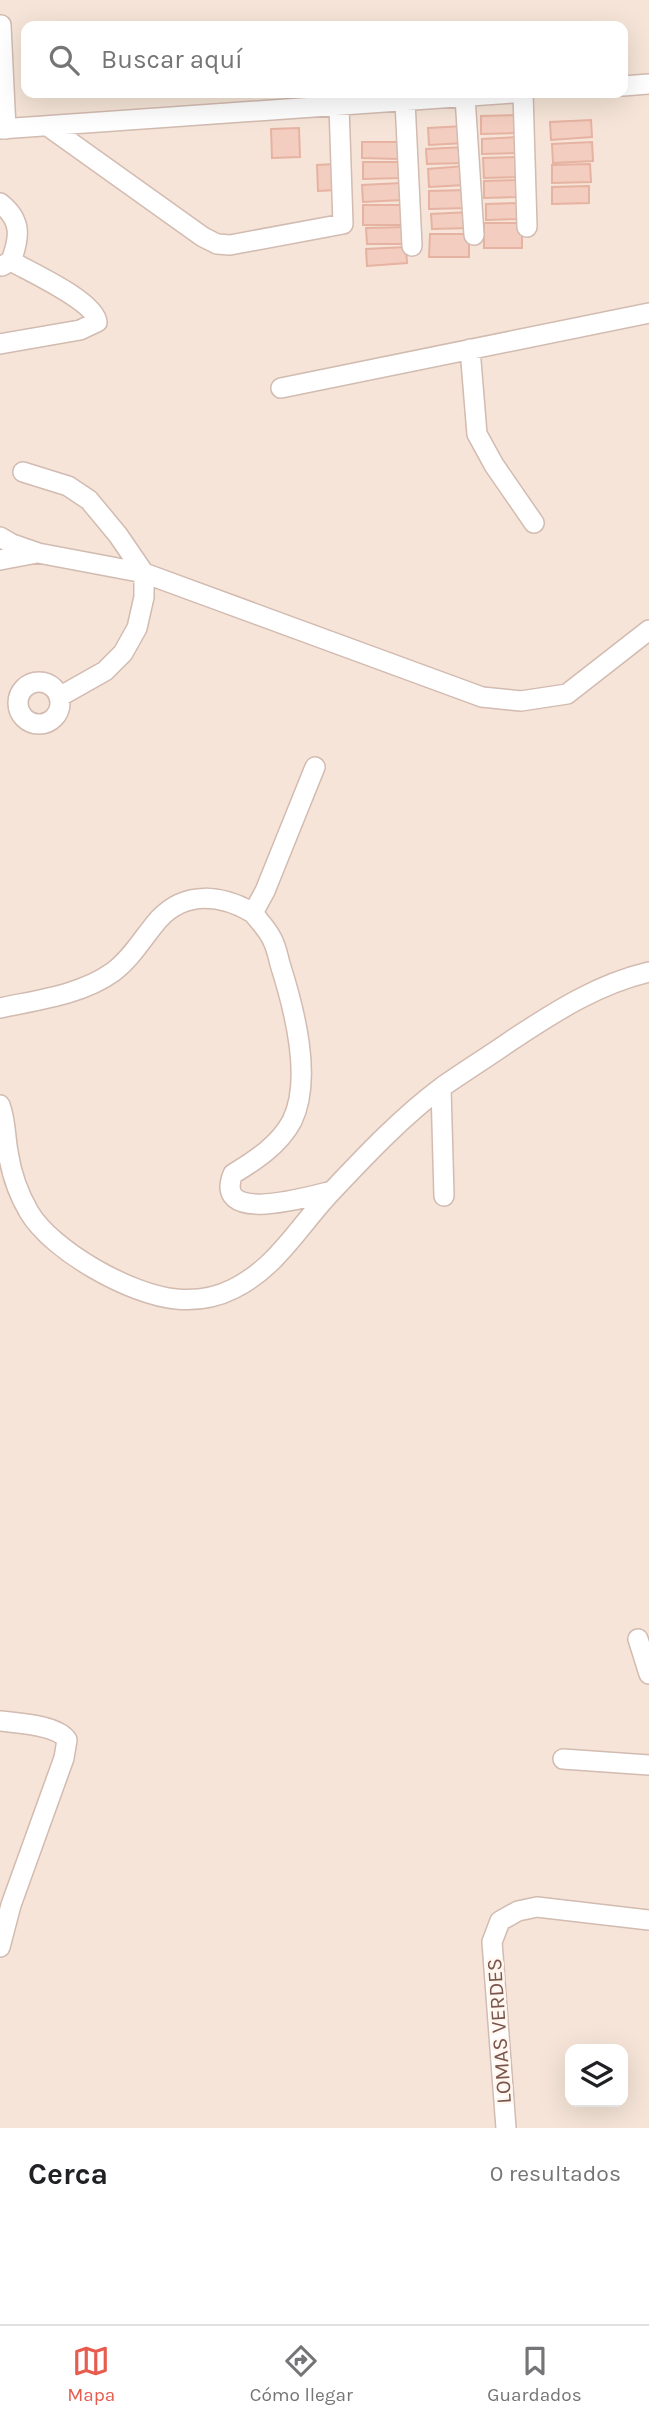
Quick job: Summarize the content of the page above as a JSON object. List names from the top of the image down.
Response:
{
  "streets": {
    "street": ["LOMAS VERDES"]
  },
  "page": {
    "search": "Buscar aquí",
    "heading": ["Cerca", "0 resultados"],
    "nav": ["Mapa", "Cómo llegar", "Guardados"]
  }
}
